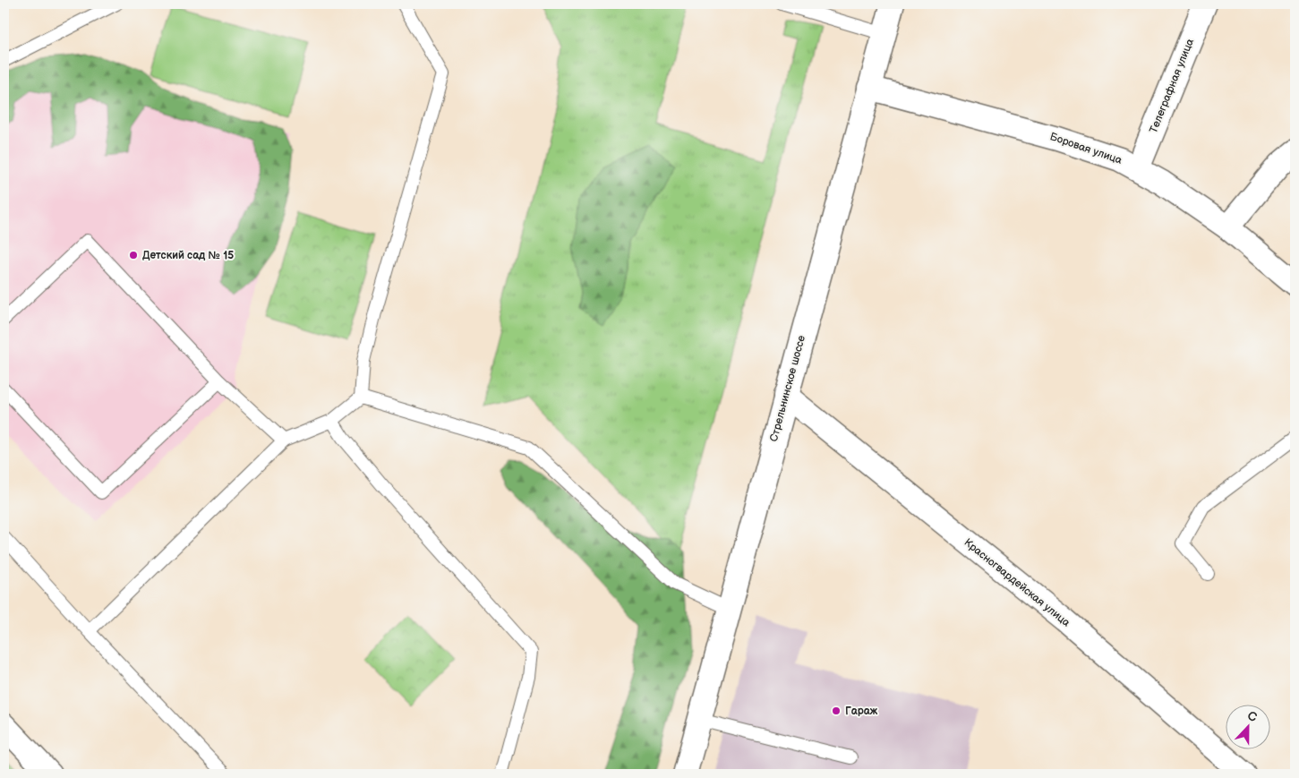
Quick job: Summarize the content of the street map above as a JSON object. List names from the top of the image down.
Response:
{
  "streets": {
    "street": [
      "Телеграфная улица",
      "Боровая улица",
      "Стрельнинское шоссе",
      "Красногвардейская улица"
    ]
  },
  "crossings": [
    ["Телеграфная улица", "Боровая улица"],
    ["Боровая улица", "Стрельнинское шоссе"],
    ["Стрельнинское шоссе", "Красногвардейская улица"]
  ],
  "places": ["Детский сад № 15", "Гараж"],
  "north": "top"
}
